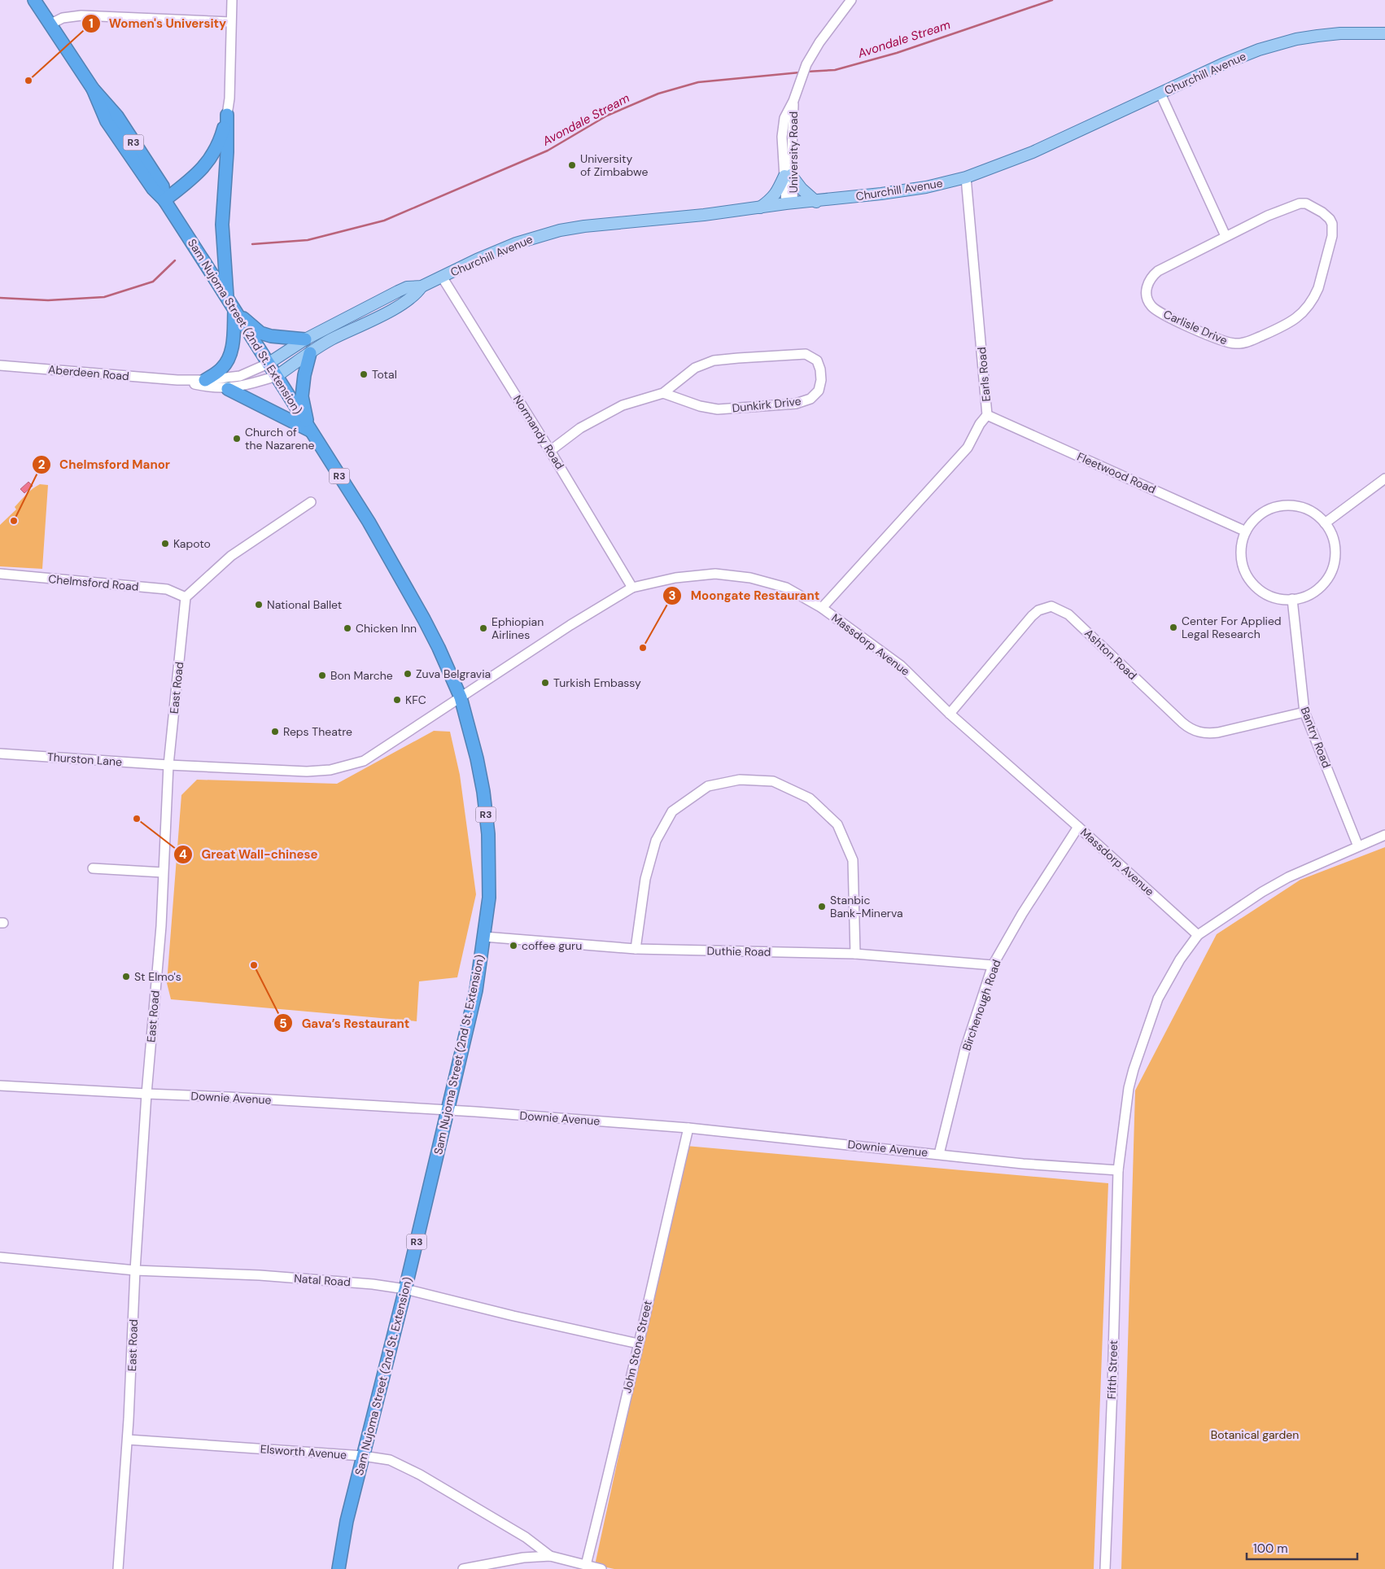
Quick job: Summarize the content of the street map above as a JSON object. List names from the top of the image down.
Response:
{
  "streets": {
    "highway": ["R3", "Sam Nujoma Street (2nd St. Extension)"],
    "main road": ["Churchill Avenue"],
    "street": [
      "University Road",
      "Carlisle Drive",
      "Aberdeen Road",
      "Earls Road",
      "Dunkirk Drive",
      "Normandy Road",
      "Fleetwood Road",
      "Chelmsford Road",
      "Massdorp Avenue",
      "Ashton Road",
      "East Road",
      "Bantry Road",
      "Thurston Lane",
      "Duthie Road",
      "Birchenough Road",
      "Downie Avenue",
      "Natal Road",
      "John Stone Street",
      "Fifth Street",
      "Elsworth Avenue"
    ]
  },
  "crossings": [
    ["Churchill Avenue", "University Road"],
    ["Churchill Avenue", "Sam Nujoma Street (2nd St. Extension)"],
    ["Churchill Avenue", "Aberdeen Road"],
    ["Churchill Avenue", "Earls Road"],
    ["Churchill Avenue", "Normandy Road"],
    ["Sam Nujoma Street (2nd St. Extension)", "Aberdeen Road"],
    ["Sam Nujoma Street (2nd St. Extension)", "Massdorp Avenue"],
    ["Sam Nujoma Street (2nd St. Extension)", "Thurston Lane"],
    ["Sam Nujoma Street (2nd St. Extension)", "Duthie Road"],
    ["Sam Nujoma Street (2nd St. Extension)", "Downie Avenue"],
    ["Sam Nujoma Street (2nd St. Extension)", "Natal Road"],
    ["Sam Nujoma Street (2nd St. Extension)", "Elsworth Avenue"],
    ["Earls Road", "Fleetwood Road"],
    ["Earls Road", "Massdorp Avenue"],
    ["Dunkirk Drive", "Normandy Road"],
    ["Normandy Road", "Massdorp Avenue"],
    ["Fleetwood Road", "Bantry Road"],
    ["Chelmsford Road", "East Road"],
    ["Massdorp Avenue", "Ashton Road"],
    ["Massdorp Avenue", "Thurston Lane"],
    ["Massdorp Avenue", "Birchenough Road"],
    ["Massdorp Avenue", "Fifth Street"],
    ["Ashton Road", "Bantry Road"],
    ["East Road", "Thurston Lane"],
    ["East Road", "Downie Avenue"],
    ["East Road", "Natal Road"],
    ["East Road", "Elsworth Avenue"],
    ["Duthie Road", "Birchenough Road"],
    ["Birchenough Road", "Downie Avenue"],
    ["Downie Avenue", "John Stone Street"],
    ["Downie Avenue", "Fifth Street"],
    ["Natal Road", "John Stone Street"]
  ],
  "water": ["Avondale Stream"],
  "parks": ["Botanical garden"],
  "places": [
    "Women's University",
    "University of Zimbabwe",
    "Total",
    "Church of the Nazarene",
    "Chelmsford Manor",
    "Kapoto",
    "National Ballet",
    "Center For Applied Legal Research",
    "Chicken Inn",
    "Ephiopian Airlines",
    "Moongate Restaurant",
    "Zuva Belgravia",
    "Bon Marche",
    "Turkish Embassy",
    "KFC",
    "Reps Theatre",
    "Great Wall-chinese",
    "Stanbic Bank-Minerva",
    "coffee guru",
    "Gava’s Restaurant",
    "St Elmo's"
  ],
  "scale_bar": "100 m"
}
